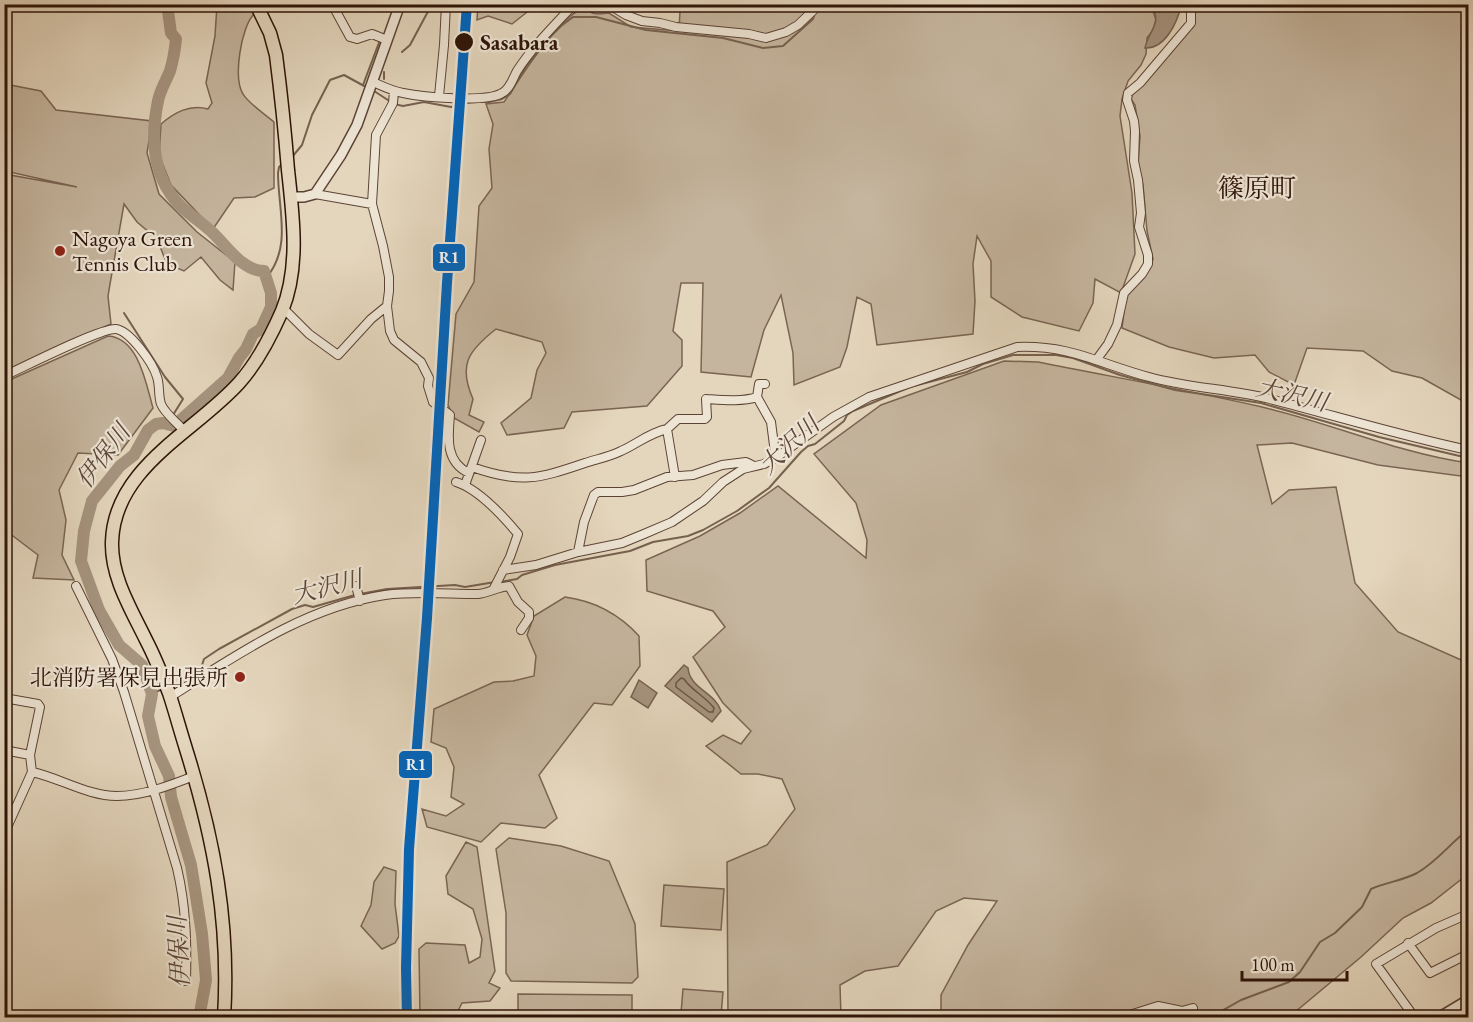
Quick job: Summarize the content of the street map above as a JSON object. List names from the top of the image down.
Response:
{
  "districts": ["篠原町"],
  "water": ["大沢川", "伊保川"],
  "places": ["Sasabara", "Nagoya Green Tennis Club", "北消防署保見出張所"],
  "lines": ["transit line R1"],
  "scale_bar": "100 m"
}
